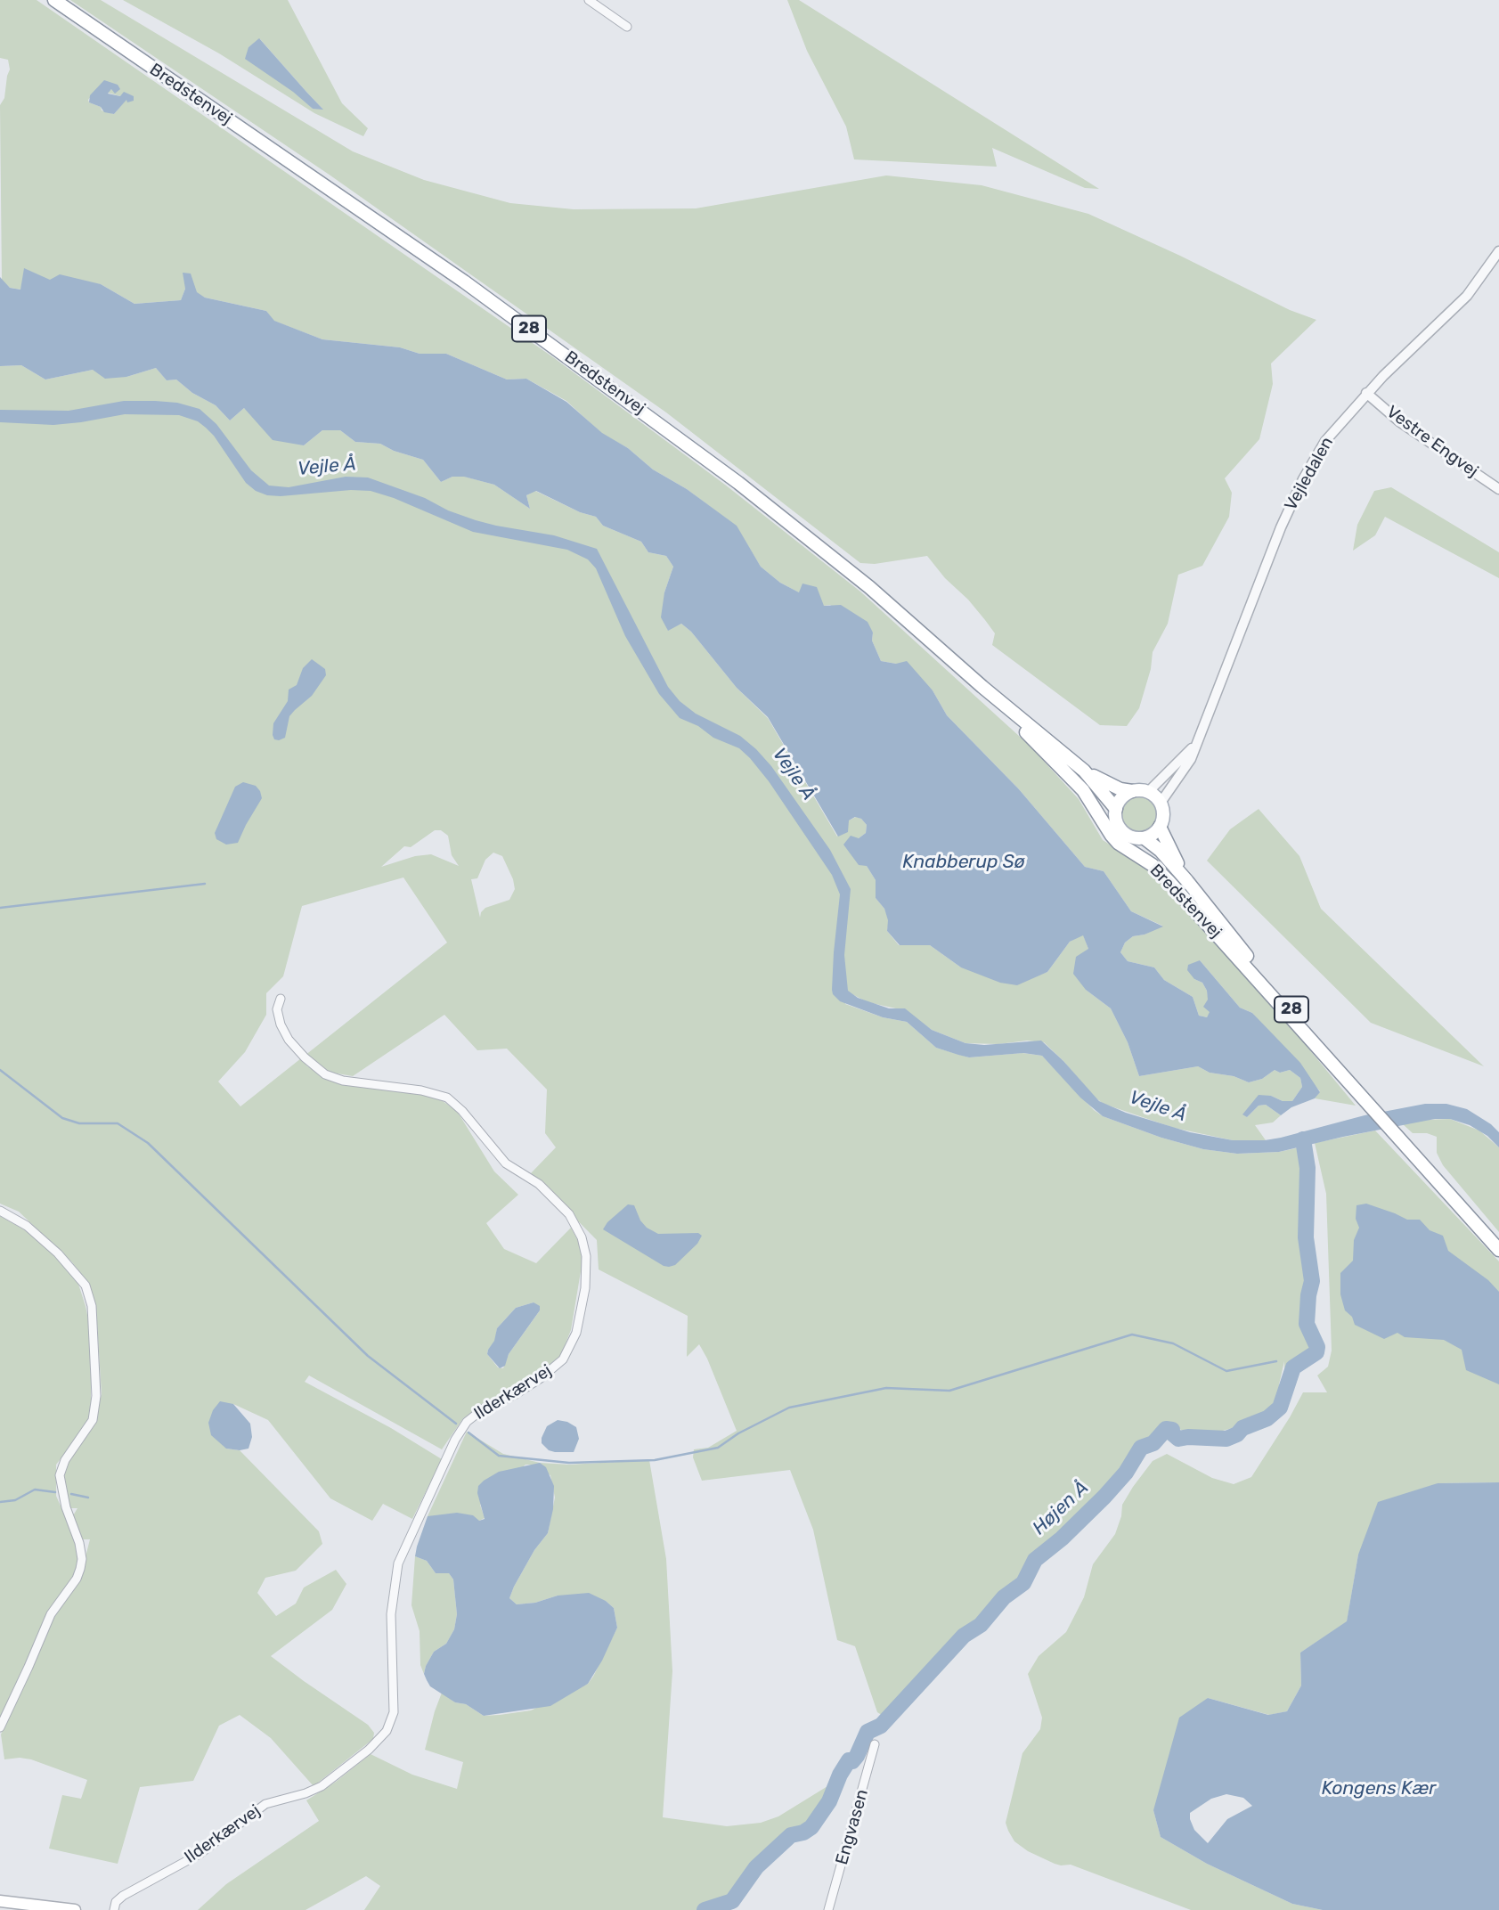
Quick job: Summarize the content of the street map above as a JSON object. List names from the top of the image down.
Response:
{
  "streets": {
    "main road": ["Bredstenvej", "28"],
    "street": [
      "Vestre Engvej",
      "Vejledalen",
      "Ilderkærvej",
      "Engvasen"
    ]
  },
  "crossings": [
    ["Bredstenvej", "28"],
    ["Bredstenvej", "Vejledalen"],
    ["28", "Vejledalen"],
    ["Vestre Engvej", "Vejledalen"]
  ],
  "water": [
    "Vejle Å",
    "Knabberup Sø",
    "Højen Å",
    "Kongens Kær"
  ]
}
